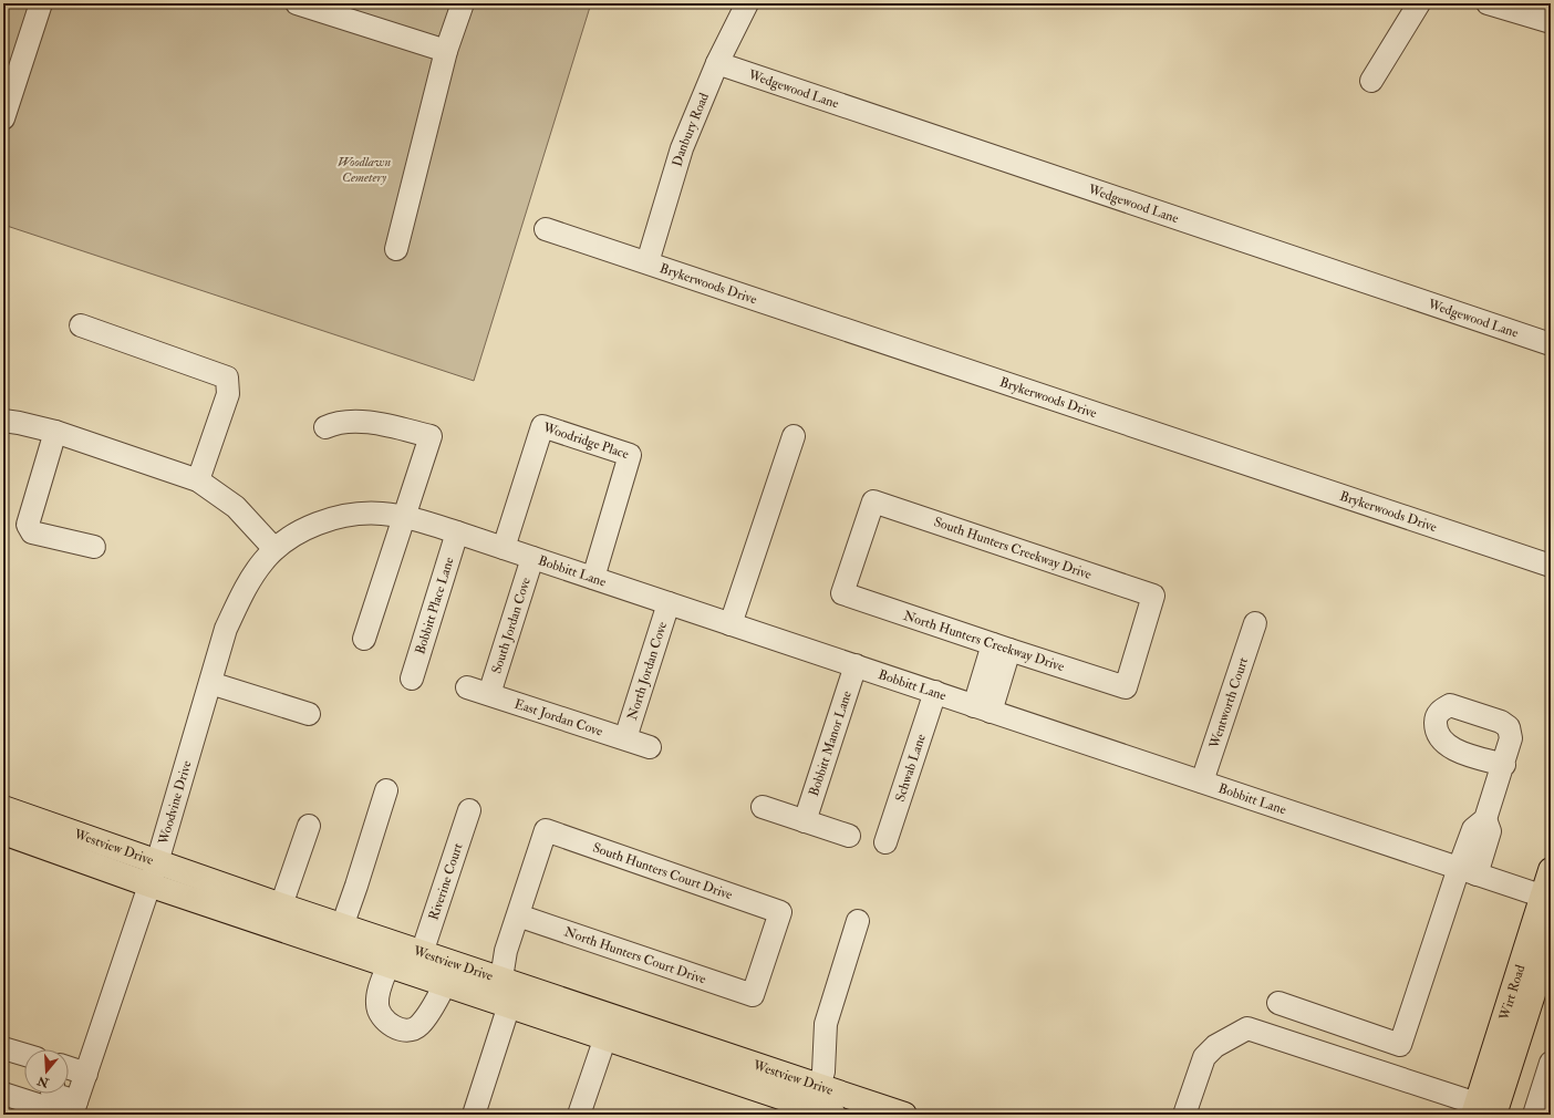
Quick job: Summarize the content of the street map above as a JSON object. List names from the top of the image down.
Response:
{
  "streets": {
    "main road": ["Westview Drive", "Wirt Road"],
    "street": [
      "Wedgewood Lane",
      "Danbury Road",
      "Brykerwoods Drive",
      "Woodridge Place",
      "South Hunters Creekway Drive",
      "Bobbitt Lane",
      "Bobbitt Place Lane",
      "South Jordan Cove",
      "North Hunters Creekway Drive",
      "North Jordan Cove",
      "Wentworth Court",
      "East Jordan Cove",
      "Bobbitt Manor Lane",
      "Schwab Lane",
      "Woodvine Drive",
      "South Hunters Court Drive",
      "Riverine Court",
      "North Hunters Court Drive"
    ]
  },
  "crossings": [
    ["Wedgewood Lane", "Danbury Road"],
    ["Danbury Road", "Brykerwoods Drive"],
    ["Woodridge Place", "Bobbitt Lane"],
    ["South Hunters Creekway Drive", "North Hunters Creekway Drive"],
    ["Bobbitt Lane", "Bobbitt Place Lane"],
    ["Bobbitt Lane", "South Jordan Cove"],
    ["Bobbitt Lane", "North Jordan Cove"],
    ["Bobbitt Lane", "Wentworth Court"],
    ["Bobbitt Lane", "Bobbitt Manor Lane"],
    ["Bobbitt Lane", "Schwab Lane"],
    ["Bobbitt Lane", "Woodvine Drive"],
    ["Bobbitt Lane", "Wirt Road"],
    ["South Jordan Cove", "East Jordan Cove"],
    ["North Jordan Cove", "East Jordan Cove"],
    ["Woodvine Drive", "Westview Drive"],
    ["Westview Drive", "Riverine Court"],
    ["South Hunters Court Drive", "North Hunters Court Drive"]
  ],
  "parks": ["Woodlawn Cemetery"],
  "north": "bottom"
}
